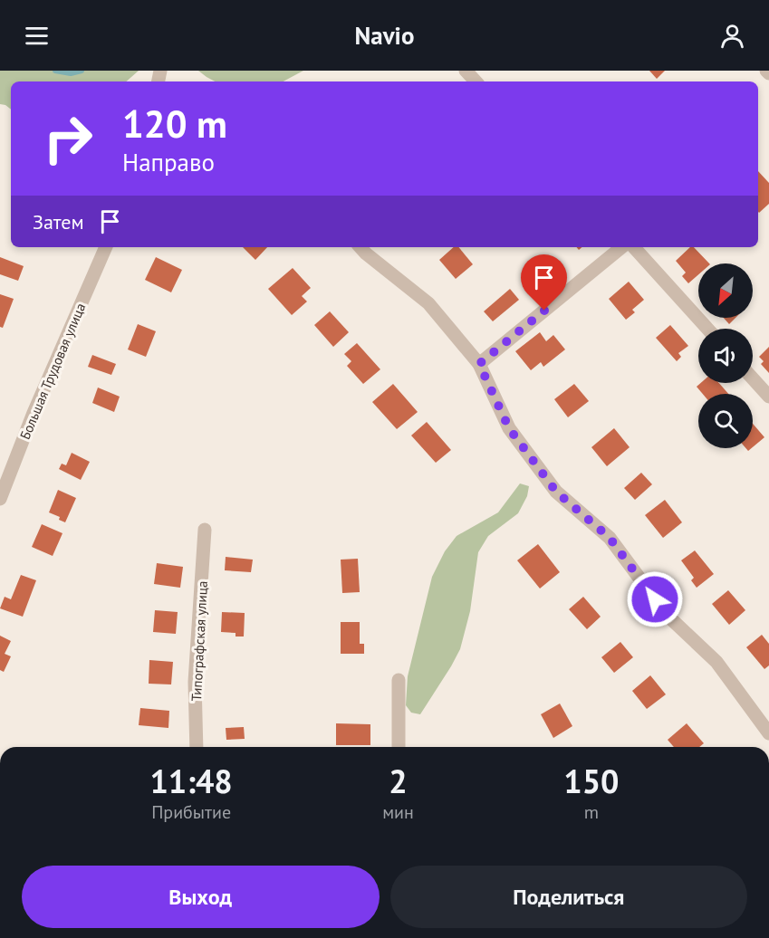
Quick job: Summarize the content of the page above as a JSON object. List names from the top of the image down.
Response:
{
  "streets": {
    "street": ["Большая Трудовая улица", "Типографская улица"]
  },
  "north": "bottom left",
  "page": {
    "header": "Navio",
    "turn": ["120 m", "Направо"],
    "then": "Затем",
    "eta": [
      "11:48",
      "Прибытие",
      "2",
      "мин",
      "150",
      "m"
    ],
    "buttons": ["Выход", "Поделиться"]
  }
}
